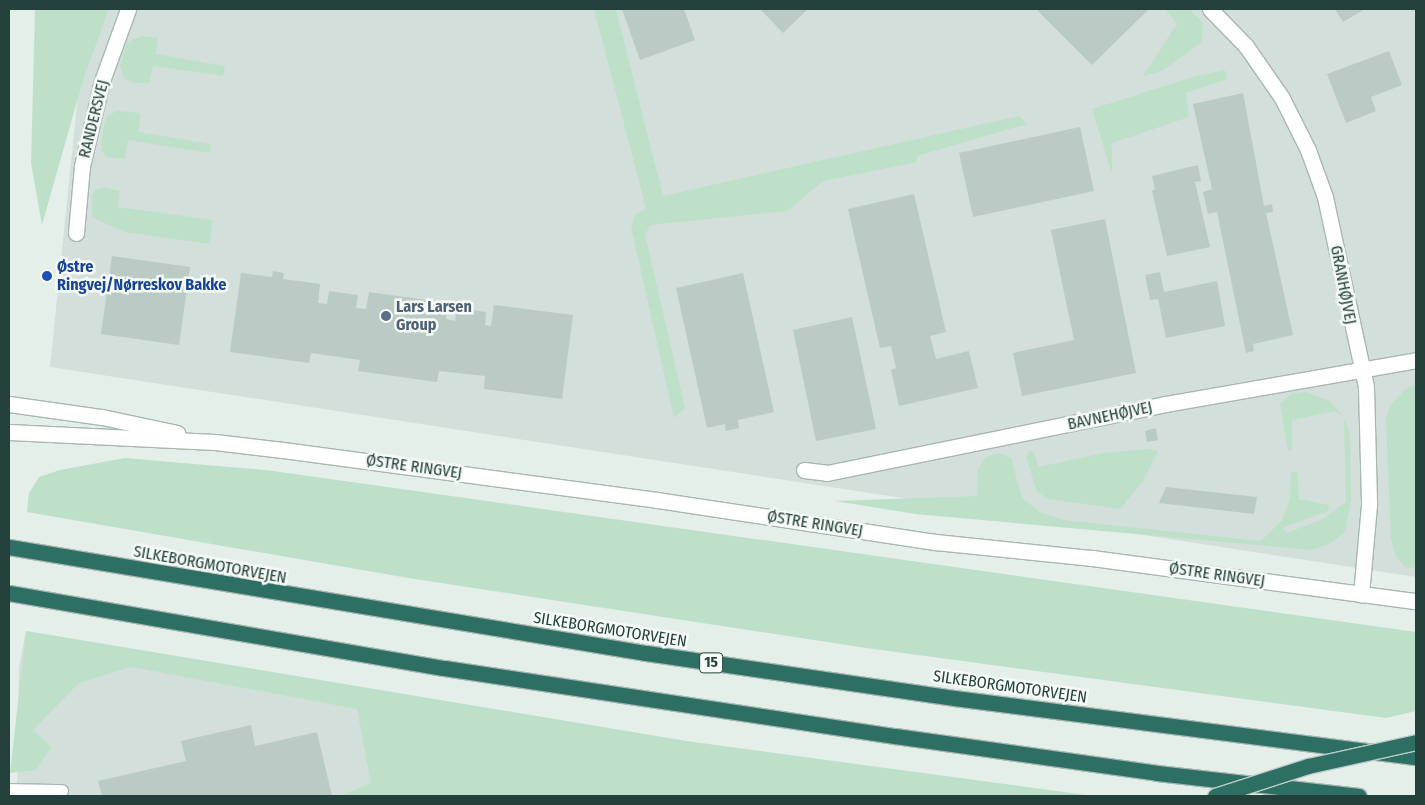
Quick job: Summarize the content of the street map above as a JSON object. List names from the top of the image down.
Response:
{
  "streets": {
    "highway": ["SILKEBORGMOTORVEJEN", "15"],
    "main road": [
      "RANDERSVEJ",
      "GRANHØJVEJ",
      "BAVNEHØJVEJ",
      "ØSTRE RINGVEJ"
    ]
  },
  "crossings": [
    ["GRANHØJVEJ", "BAVNEHØJVEJ"],
    ["GRANHØJVEJ", "ØSTRE RINGVEJ"]
  ],
  "places": ["Østre Ringvej/Nørreskov Bakke", "Lars Larsen Group"]
}
